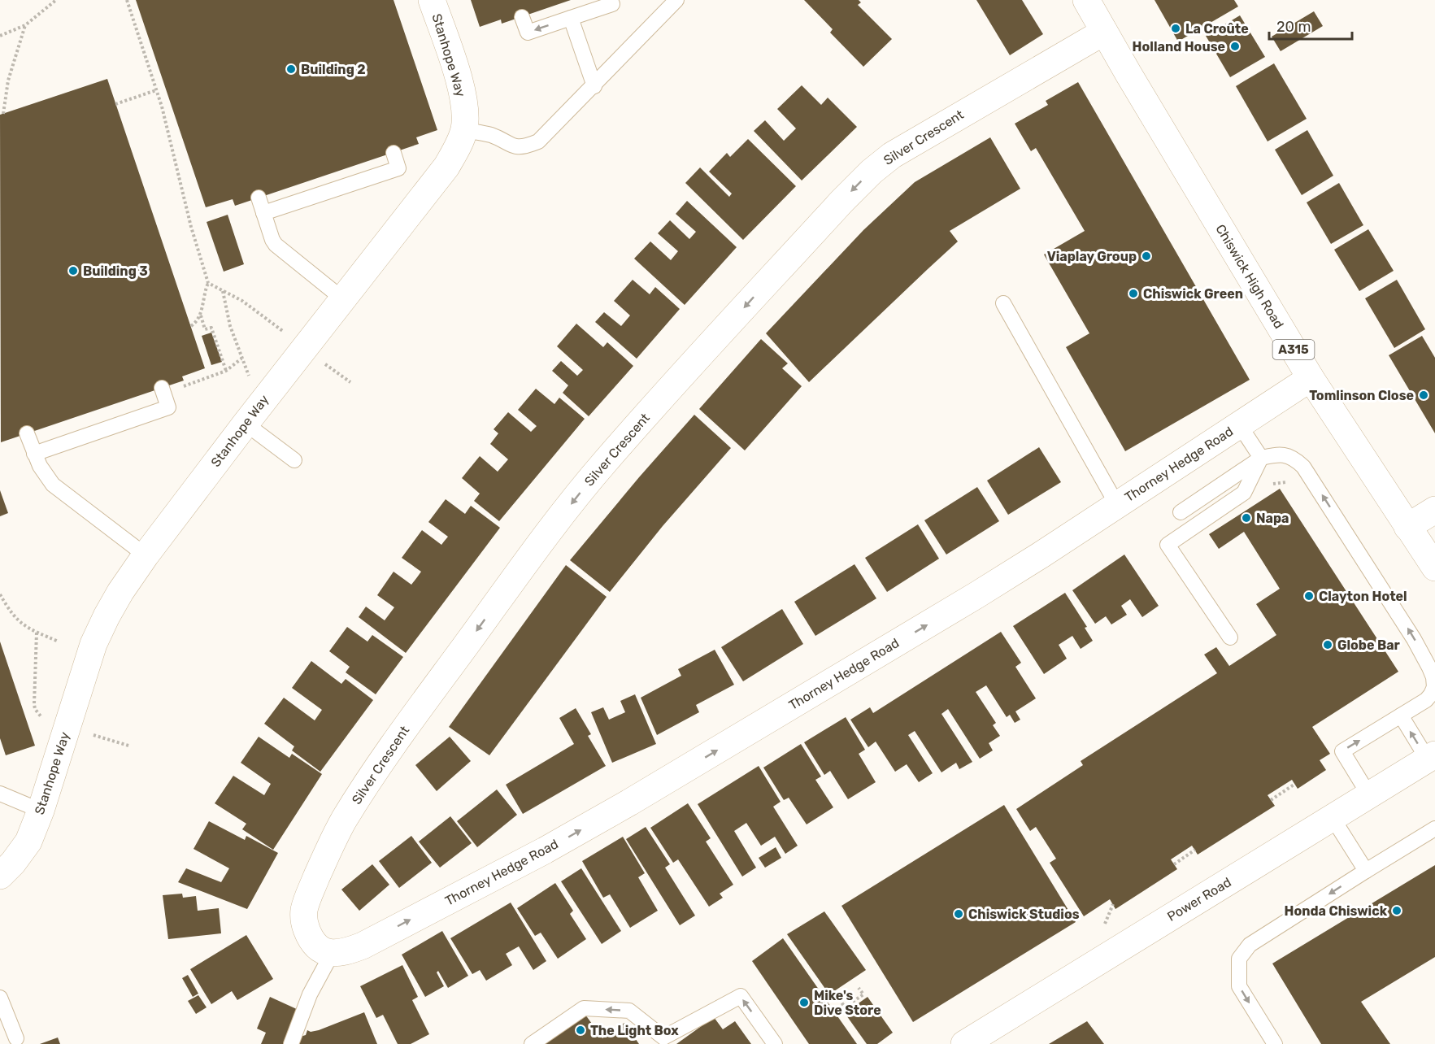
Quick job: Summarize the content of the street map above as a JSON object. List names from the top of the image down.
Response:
{
  "streets": {
    "street": [
      "Stanhope Way",
      "Silver Crescent",
      "Chiswick High Road",
      "A315",
      "Thorney Hedge Road",
      "Power Road"
    ]
  },
  "crossings": [
    ["Silver Crescent", "Chiswick High Road"],
    ["Silver Crescent", "Thorney Hedge Road"],
    ["Chiswick High Road", "Thorney Hedge Road"]
  ],
  "one_way": ["Silver Crescent", "Thorney Hedge Road"],
  "places": [
    "La Croûte",
    "Holland House",
    "Building 2",
    "Viaplay Group",
    "Building 3",
    "Chiswick Green",
    "Tomlinson Close",
    "Napa",
    "Clayton Hotel",
    "Globe Bar",
    "Honda Chiswick",
    "Chiswick Studios",
    "Mike's Dive Store",
    "The Light Box"
  ],
  "scale_bar": "20 m"
}
